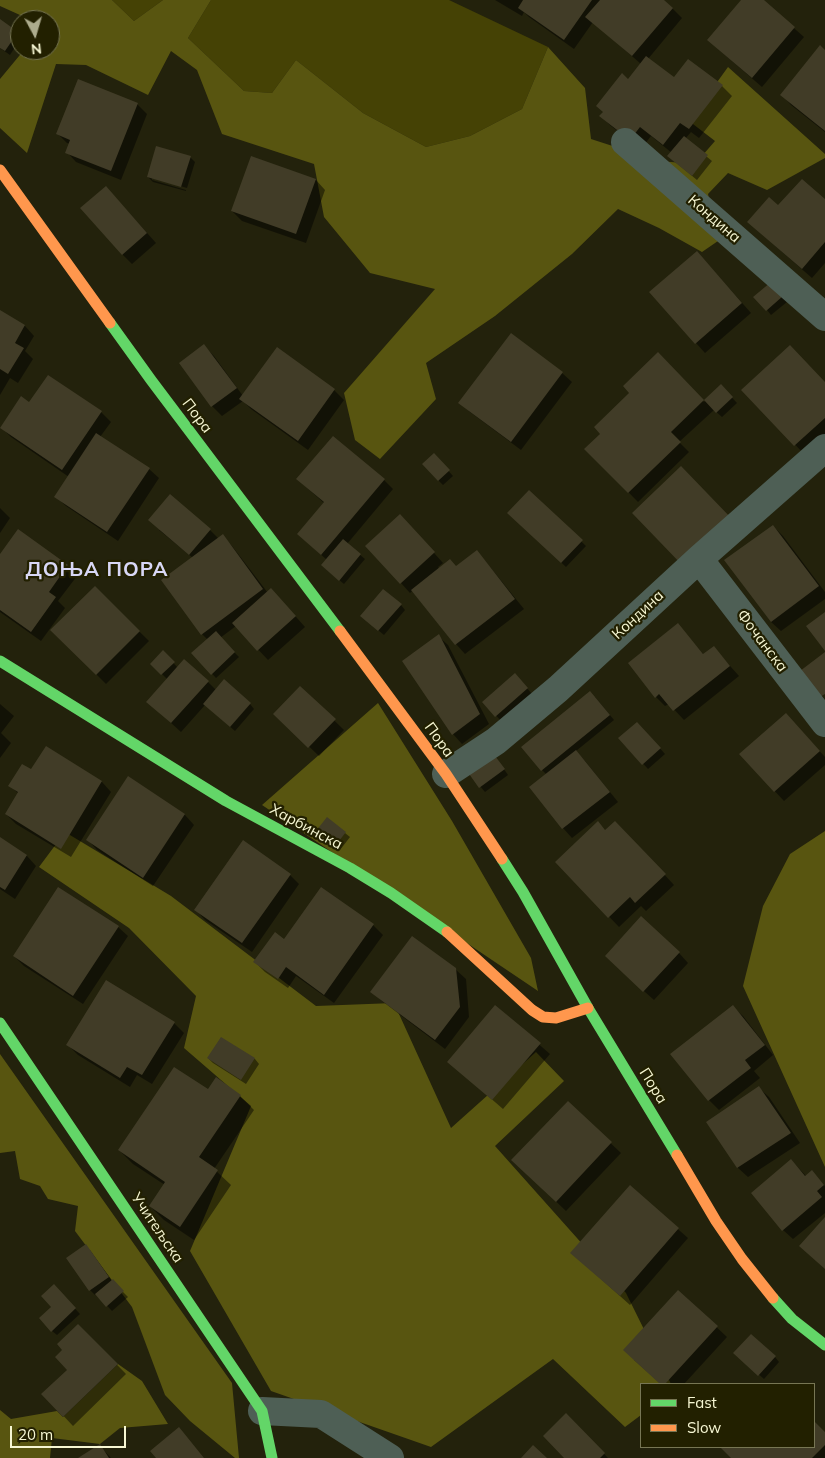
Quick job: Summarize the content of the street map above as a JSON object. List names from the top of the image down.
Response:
{
  "streets": {
    "street": [
      "Кондина",
      "Пора",
      "Фочанска",
      "Харбинска",
      "Учитељска"
    ]
  },
  "crossings": [
    ["Кондина", "Пора"],
    ["Кондина", "Фочанска"],
    ["Пора", "Харбинска"]
  ],
  "districts": ["ДОЊА ПОРА"],
  "legend": ["Fast", "Slow"],
  "scale_bar": "20 m",
  "north": "bottom"
}
